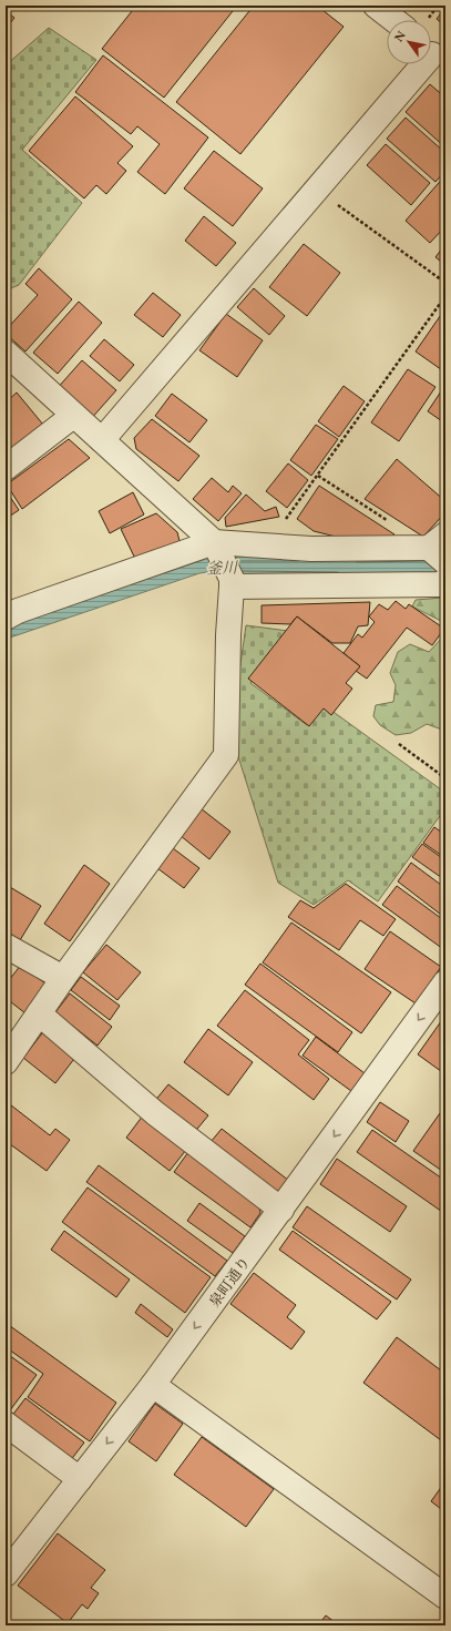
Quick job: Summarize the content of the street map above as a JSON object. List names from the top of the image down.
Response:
{
  "streets": {
    "street": ["泉町通り"]
  },
  "one_way": ["泉町通り"],
  "water": ["釜川"],
  "north": "top left"
}
